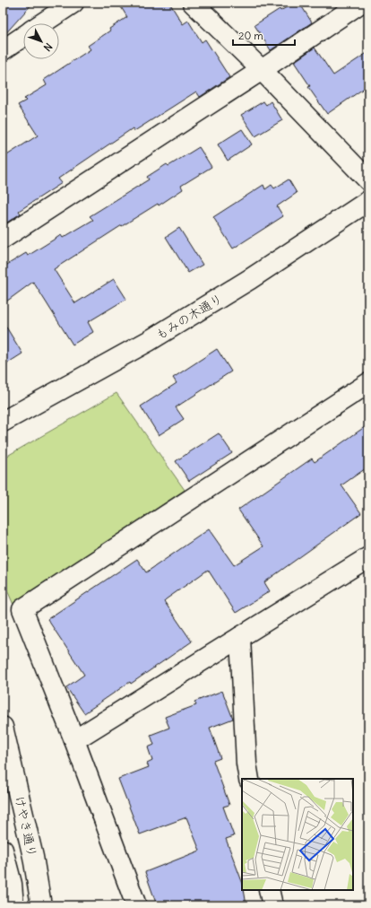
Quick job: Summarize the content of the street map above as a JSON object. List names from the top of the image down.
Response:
{
  "streets": {
    "street": ["もみの木通り", "けやき通り"]
  },
  "scale_bar": "20 m",
  "north": "bottom right"
}
